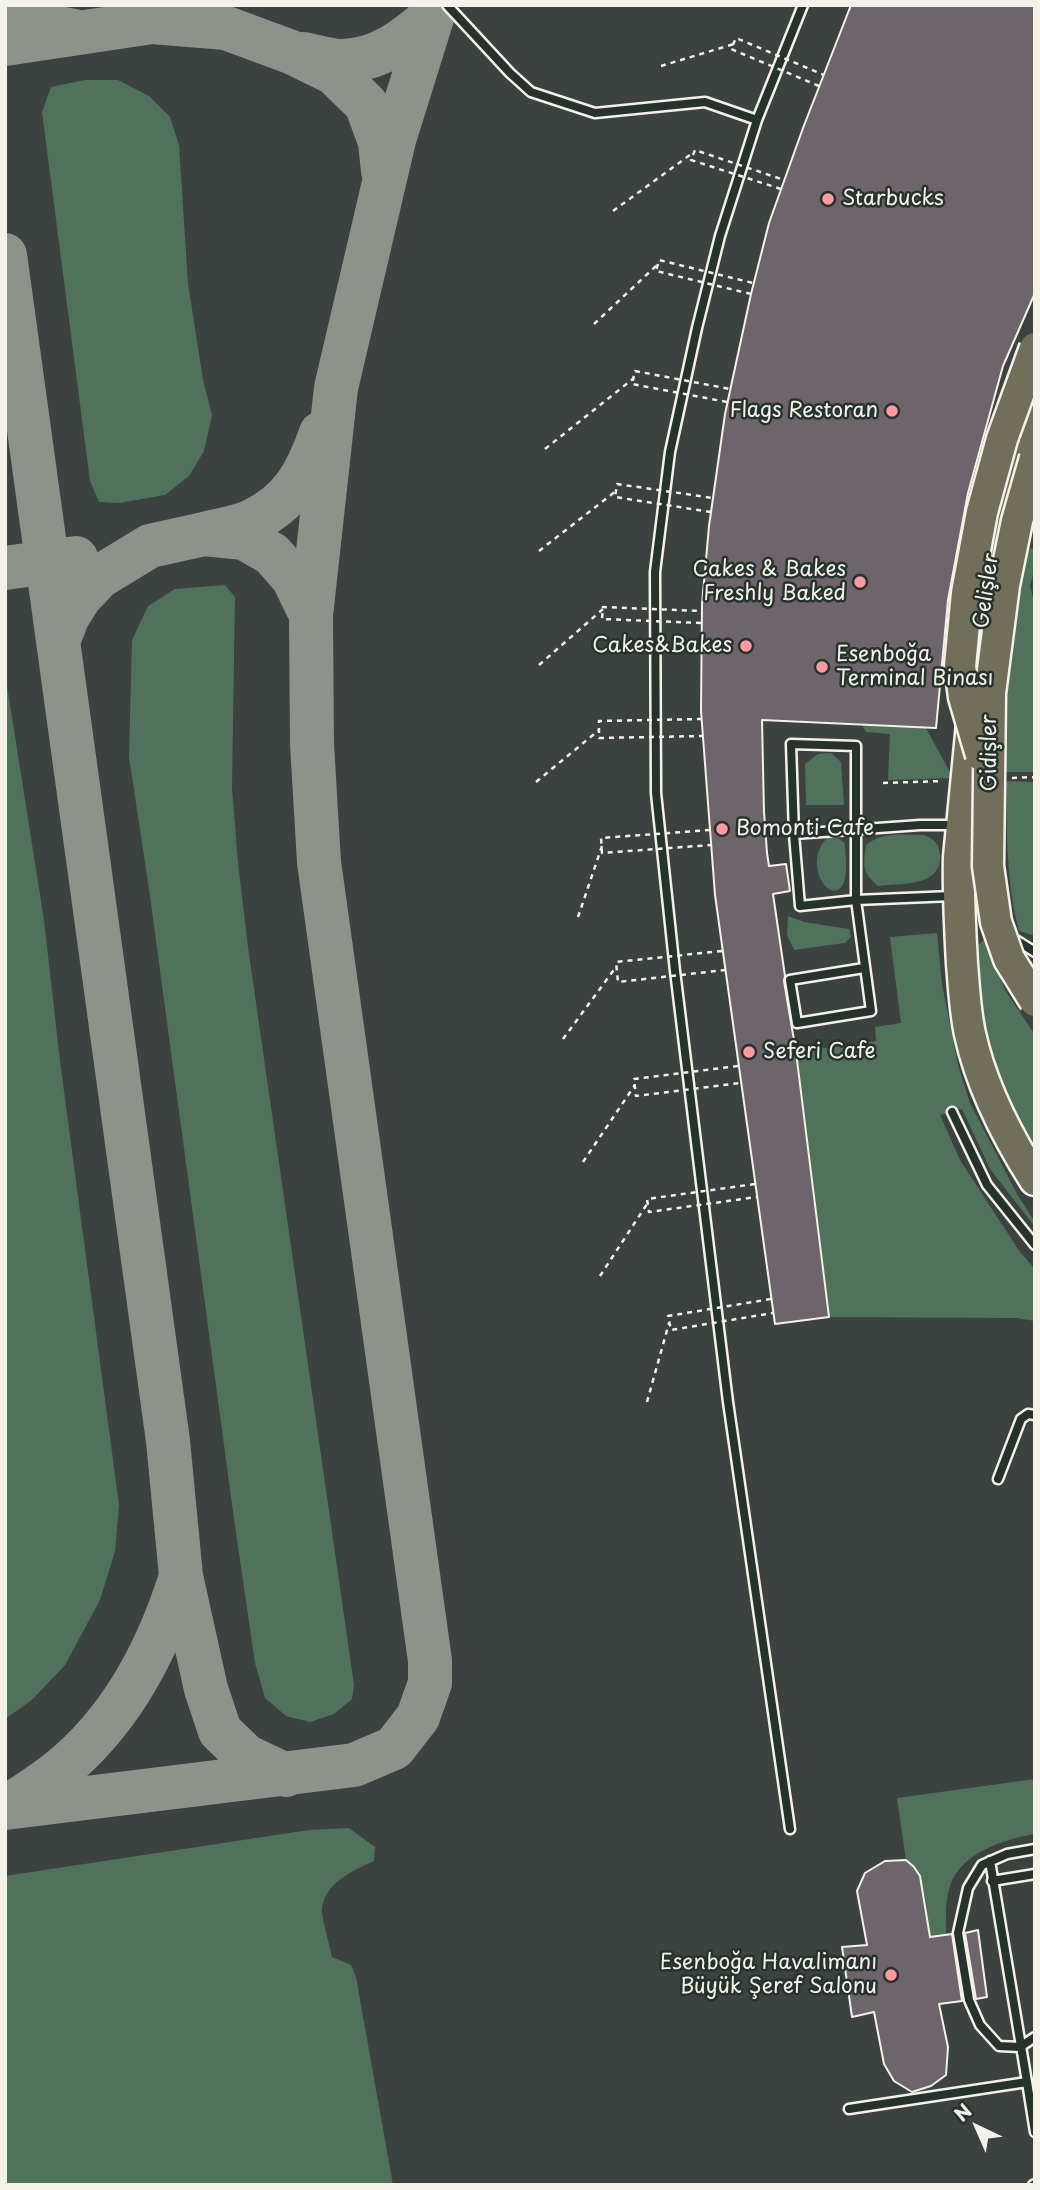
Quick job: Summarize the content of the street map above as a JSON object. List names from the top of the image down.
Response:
{
  "streets": {
    "highway": ["Gelişler", "Gidişler"]
  },
  "places": [
    "Starbucks",
    "Flags Restoran",
    "Cakes & Bakes Freshly Baked",
    "Cakes&Bakes",
    "Esenboğa Terminal Binası",
    "Bomonti Cafe",
    "Seferi Cafe",
    "Esenboğa Havalimanı Büyük Şeref Salonu"
  ],
  "north": "top left"
}
